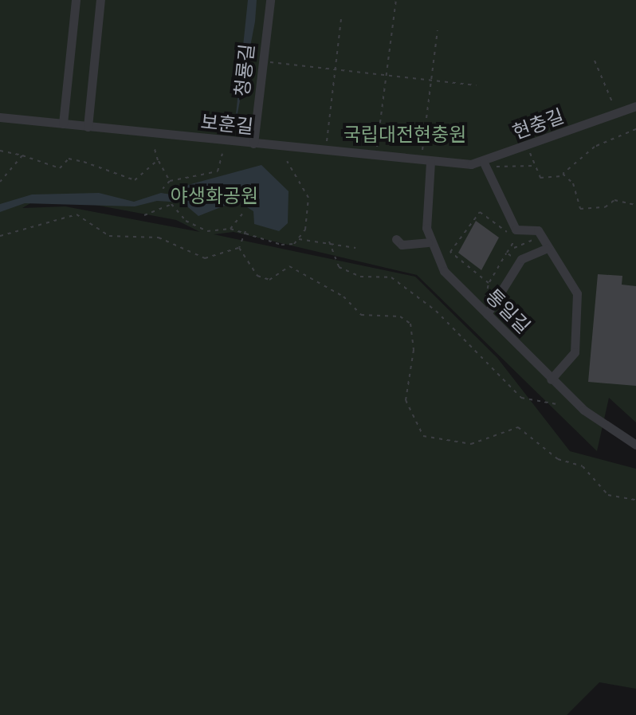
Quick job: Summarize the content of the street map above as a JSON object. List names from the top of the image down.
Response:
{
  "streets": {
    "lane": [
      "청룡길",
      "보훈길",
      "현충길",
      "통일길"
    ]
  },
  "crossings": [
    ["청룡길", "보훈길"],
    ["보훈길", "현충길"]
  ],
  "parks": ["국립대전현충원", "야생화공원"]
}
